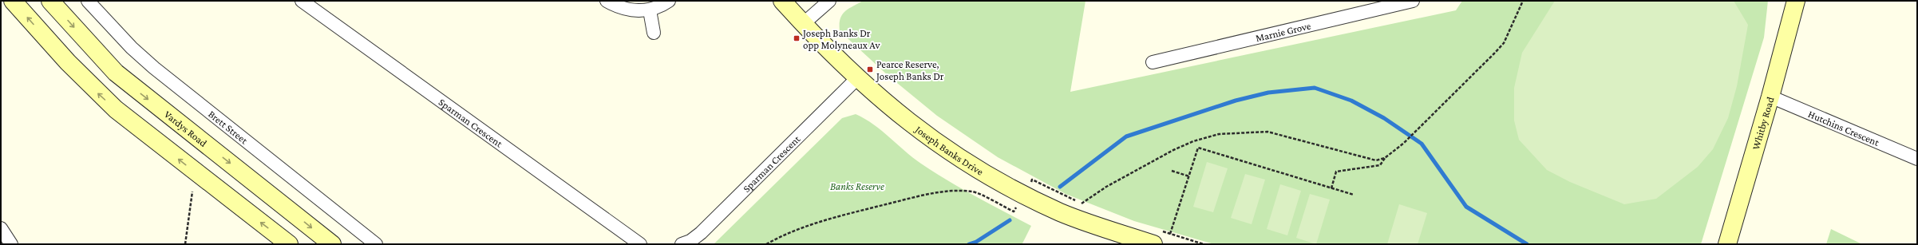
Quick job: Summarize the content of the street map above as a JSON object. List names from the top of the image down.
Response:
{
  "streets": {
    "main road": ["Whitby Road", "Vardys Road", "Joseph Banks Drive"],
    "street": [
      "Marnie Grove",
      "Sparman Crescent",
      "Brett Street",
      "Hutchins Crescent"
    ]
  },
  "crossings": [
    ["Sparman Crescent", "Joseph Banks Drive"],
    ["Whitby Road", "Hutchins Crescent"]
  ],
  "parks": ["Banks Reserve"],
  "places": {
    "transit": ["Joseph Banks Dr opp Molyneaux Av", "Pearce Reserve, Joseph Banks Dr"]
  }
}
